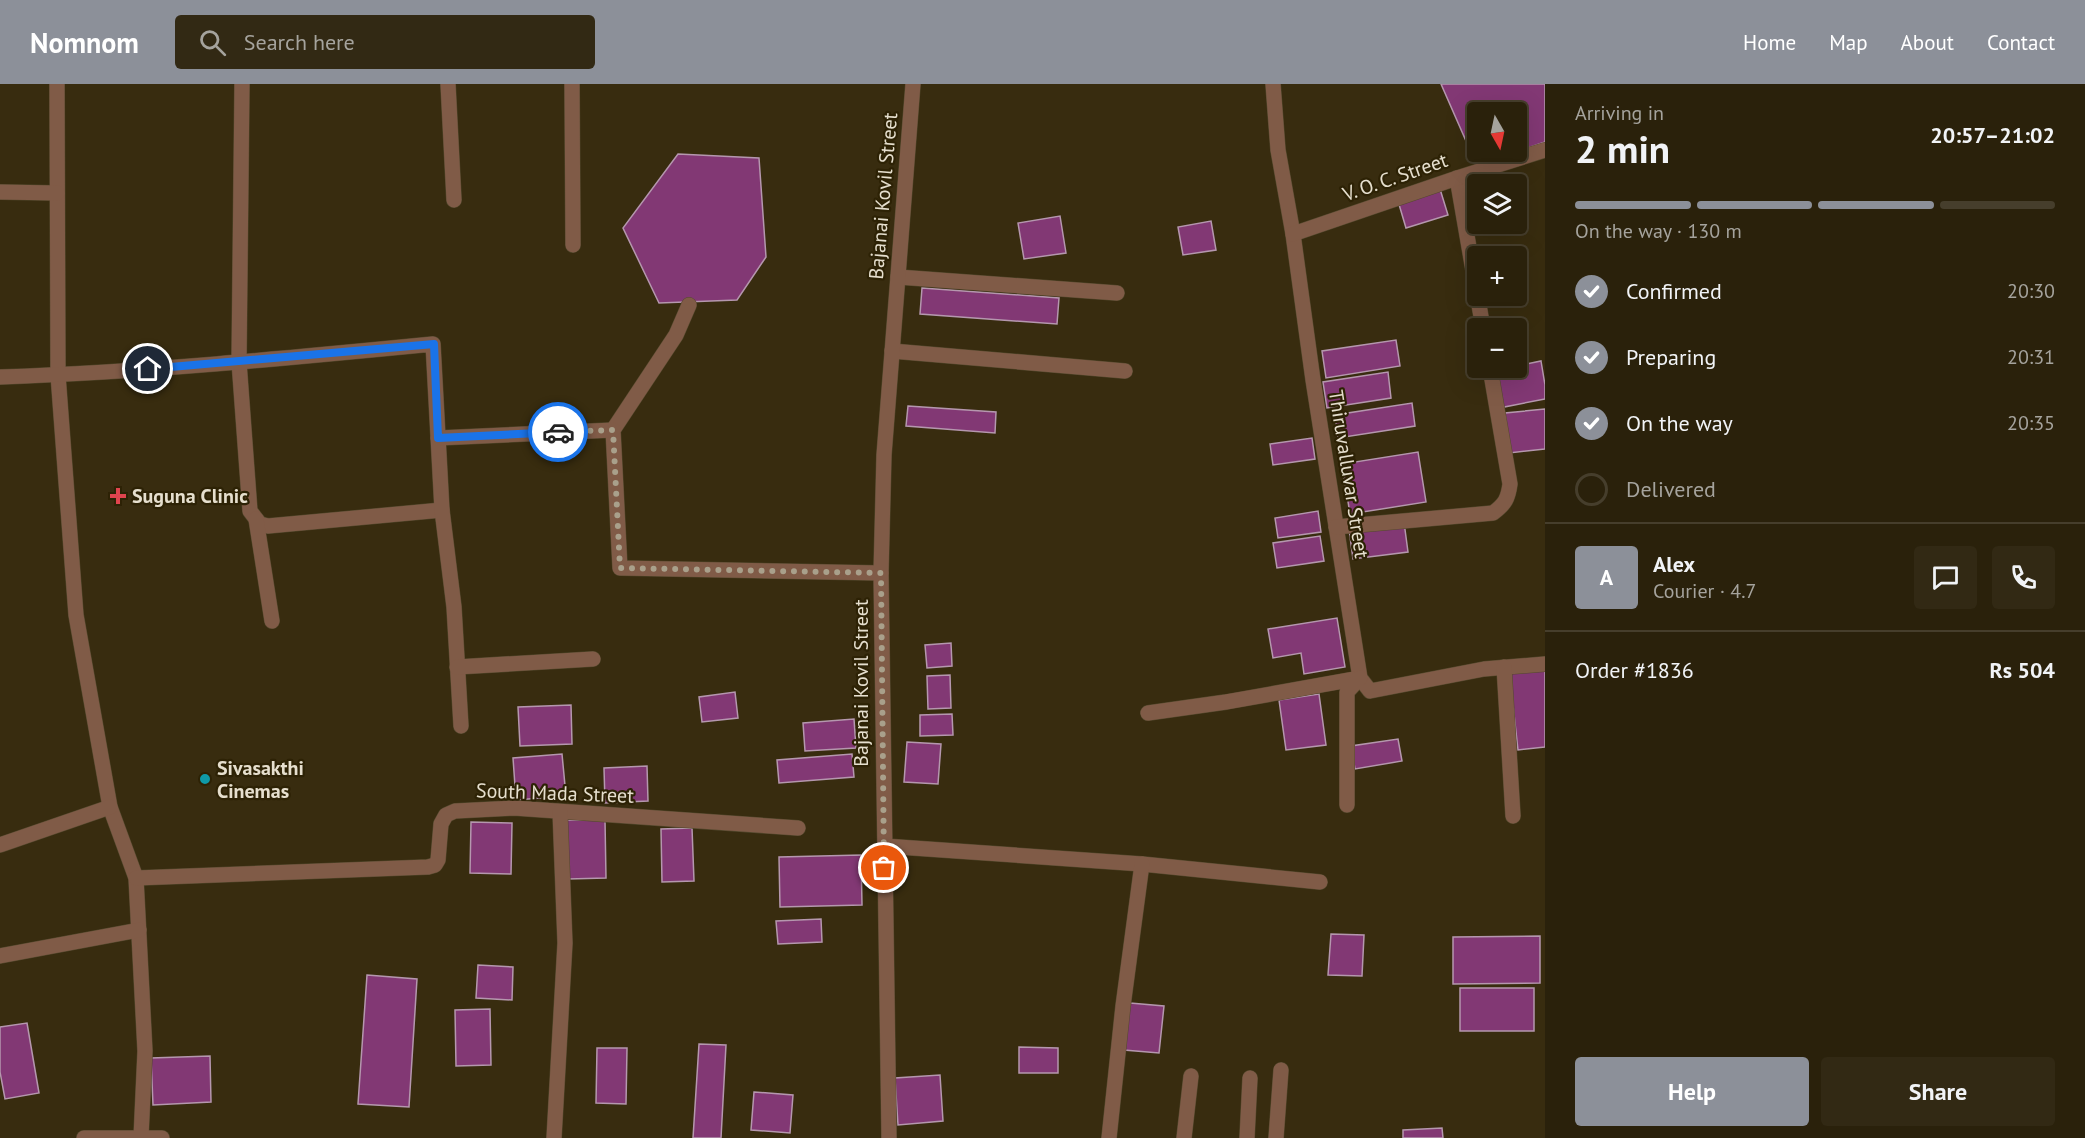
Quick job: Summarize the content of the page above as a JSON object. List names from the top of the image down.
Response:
{
  "streets": {
    "street": [
      "V. O. C. Street",
      "Bajanai Kovil Street",
      "Thiruvalluvar Street",
      "South Mada Street"
    ]
  },
  "crossings": [
    ["V. O. C. Street", "Thiruvalluvar Street"]
  ],
  "places": {
    "health": ["Suguna Clinic"],
    "other": ["Sivasakthi Cinemas"]
  },
  "north": "bottom",
  "page": {
    "header": "Nomnom",
    "search": "Search here",
    "nav": [
      "Home",
      "Map",
      "About",
      "Contact"
    ],
    "heading": ["2 min", "Arriving in", "20:57–21:02"],
    "panel": [
      "Alex",
      "Courier · 4.7",
      "Order #1836",
      "Rs 504"
    ],
    "map_buttons": ["+", "−"],
    "bar": "On the way · 130 m",
    "list": [
      ["Confirmed", "20:30"],
      ["Preparing", "20:31"],
      ["On the way", "20:35"],
      "Delivered"
    ],
    "round": "A",
    "buttons": ["Help", "Share"]
  }
}
